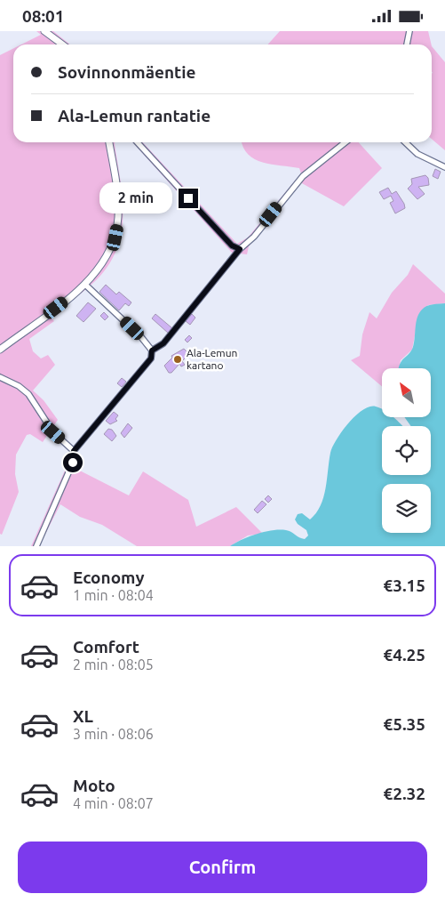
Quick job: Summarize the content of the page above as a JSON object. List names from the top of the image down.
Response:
{
  "places": ["Ala-Lemun kartano"],
  "north": "top left",
  "page": {
    "status": "08:01",
    "banner": ["Sovinnonmäentie", "Ala-Lemun rantatie"],
    "bubble": "2 min",
    "list": [
      {
        "name": "Economy",
        "note": "1 min · 08:04",
        "value": "€3.15"
      },
      {
        "name": "Comfort",
        "note": "2 min · 08:05",
        "value": "€4.25"
      },
      {
        "name": "XL",
        "note": "3 min · 08:06",
        "value": "€5.35"
      },
      {
        "name": "Moto",
        "note": "4 min · 08:07",
        "value": "€2.32"
      }
    ],
    "buttons": "Confirm"
  }
}
